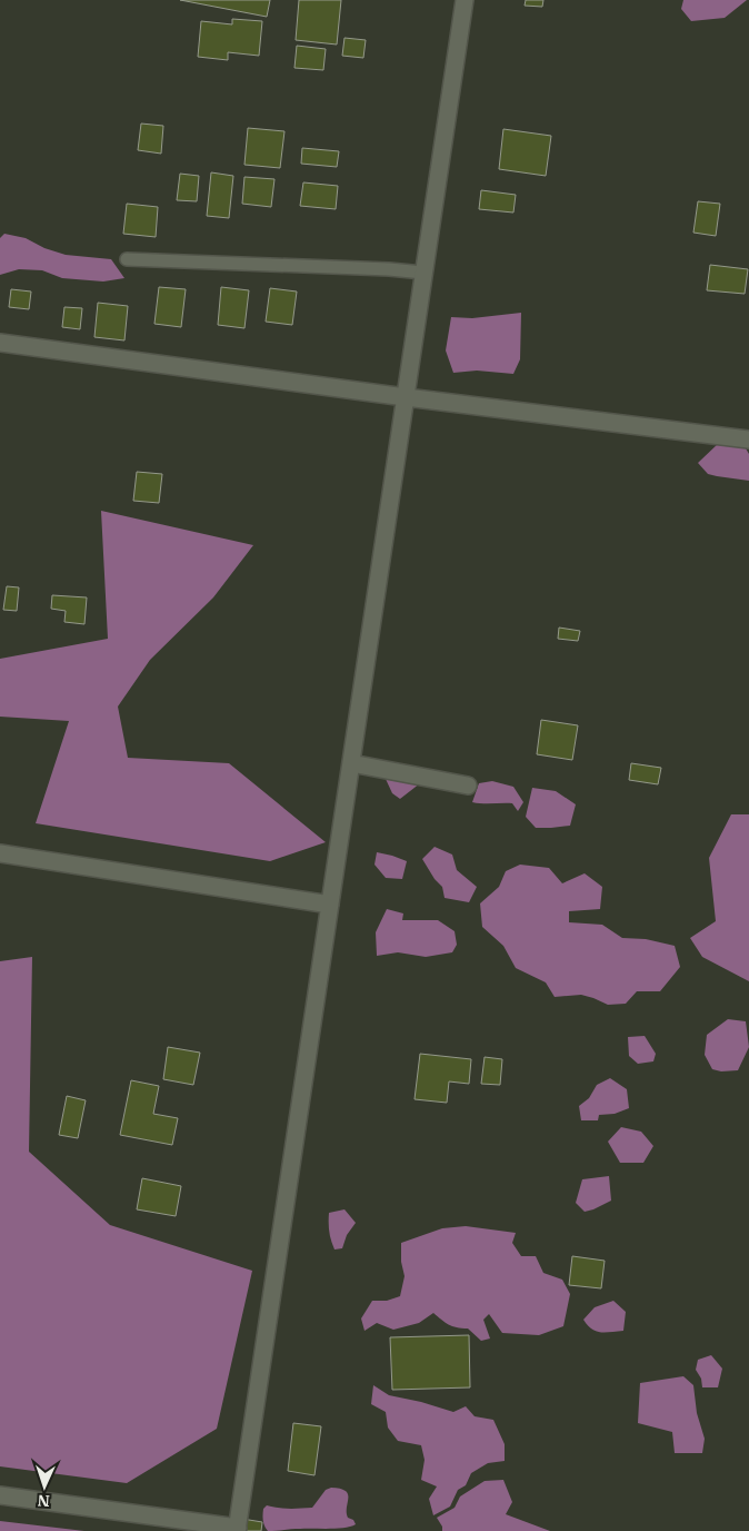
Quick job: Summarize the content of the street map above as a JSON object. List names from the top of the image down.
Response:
{
  "north": "bottom"
}
